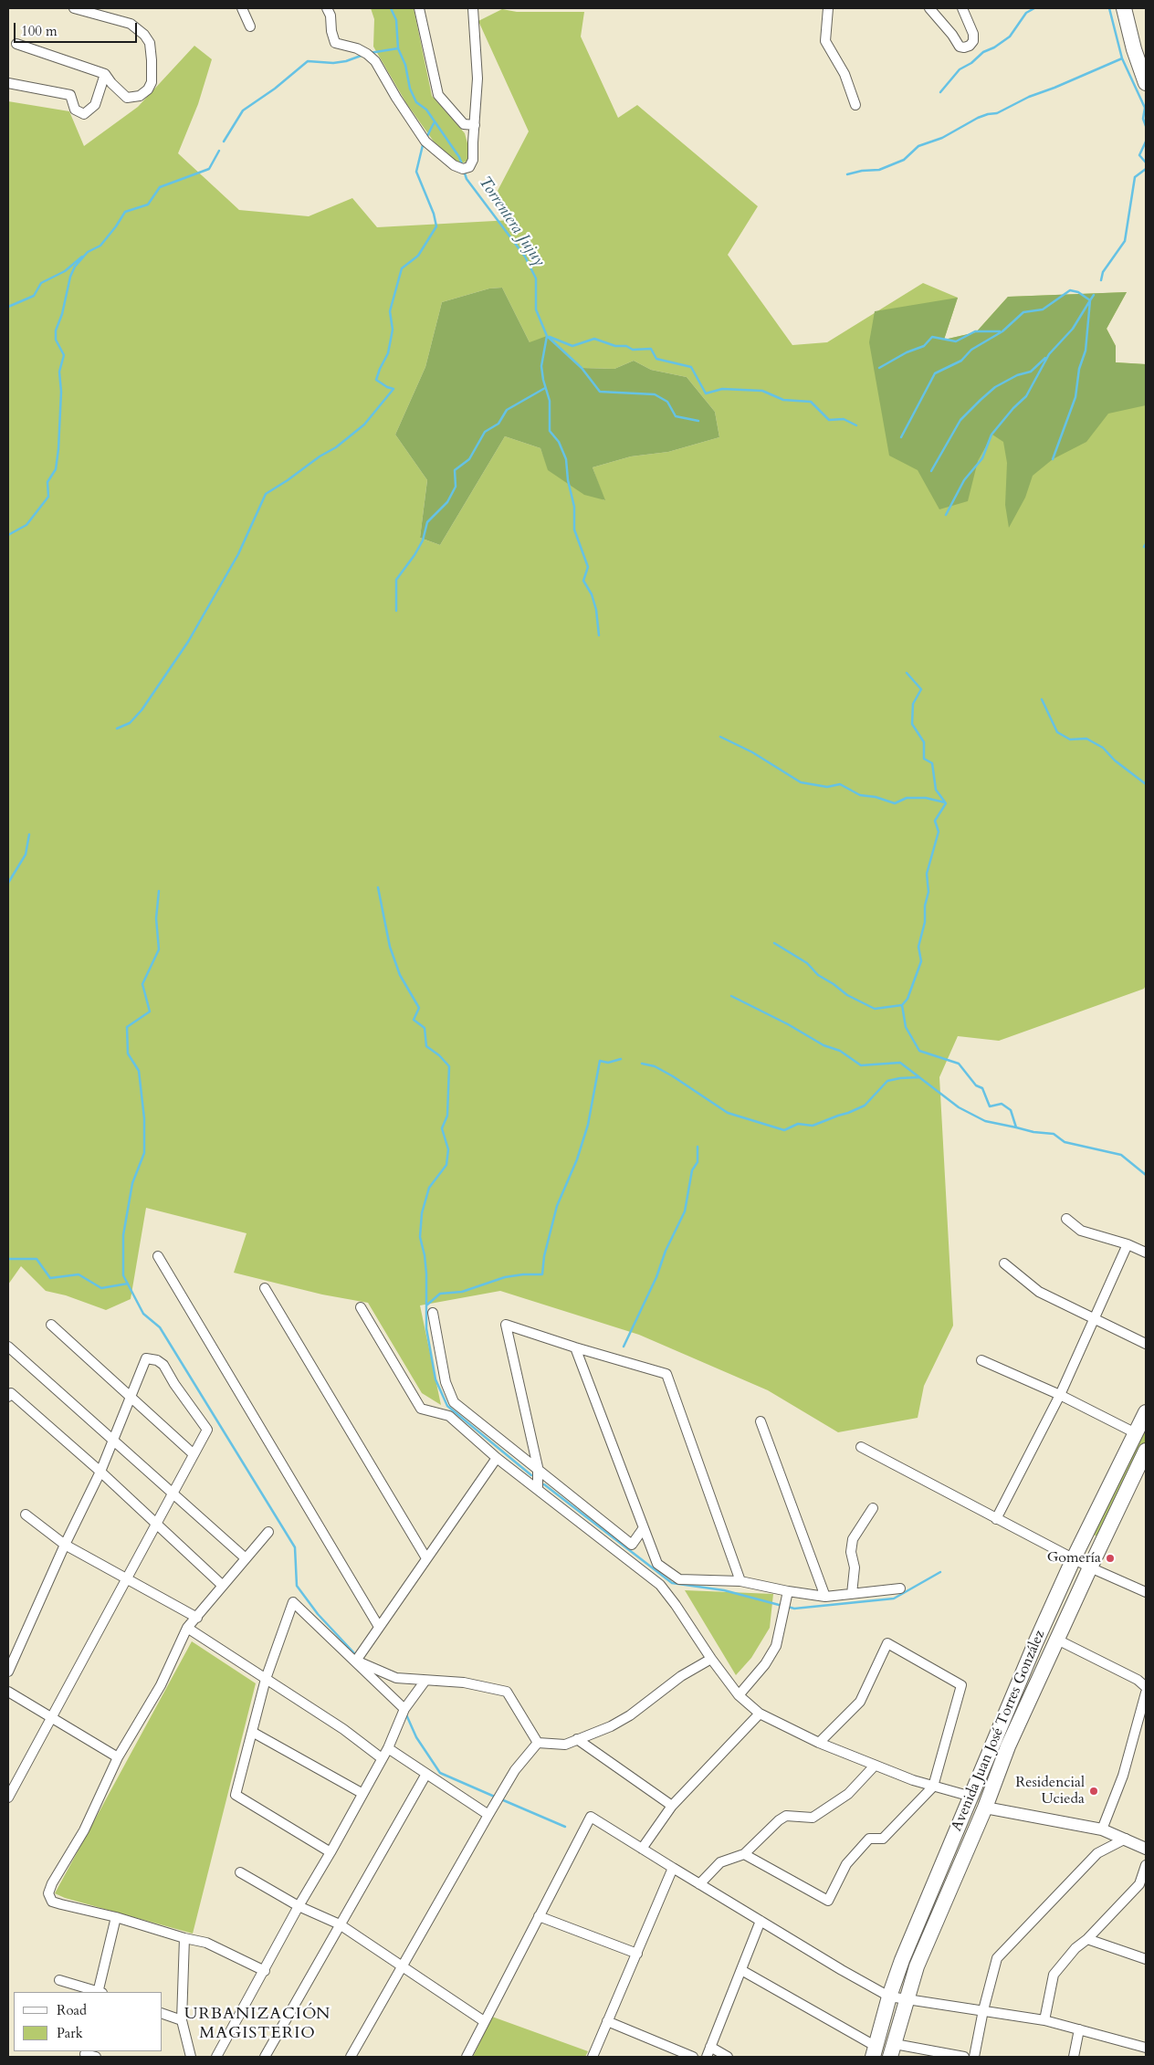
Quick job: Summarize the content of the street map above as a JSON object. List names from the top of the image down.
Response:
{
  "streets": {
    "main road": ["Avenida Juan José Torres González"]
  },
  "districts": ["URBANIZACIÓN MAGISTERIO"],
  "water": ["Torrentera Jujuy"],
  "places": ["Gomería", "Residencial Ucieda"],
  "legend": ["Road", "Park"],
  "scale_bar": "100 m"
}
